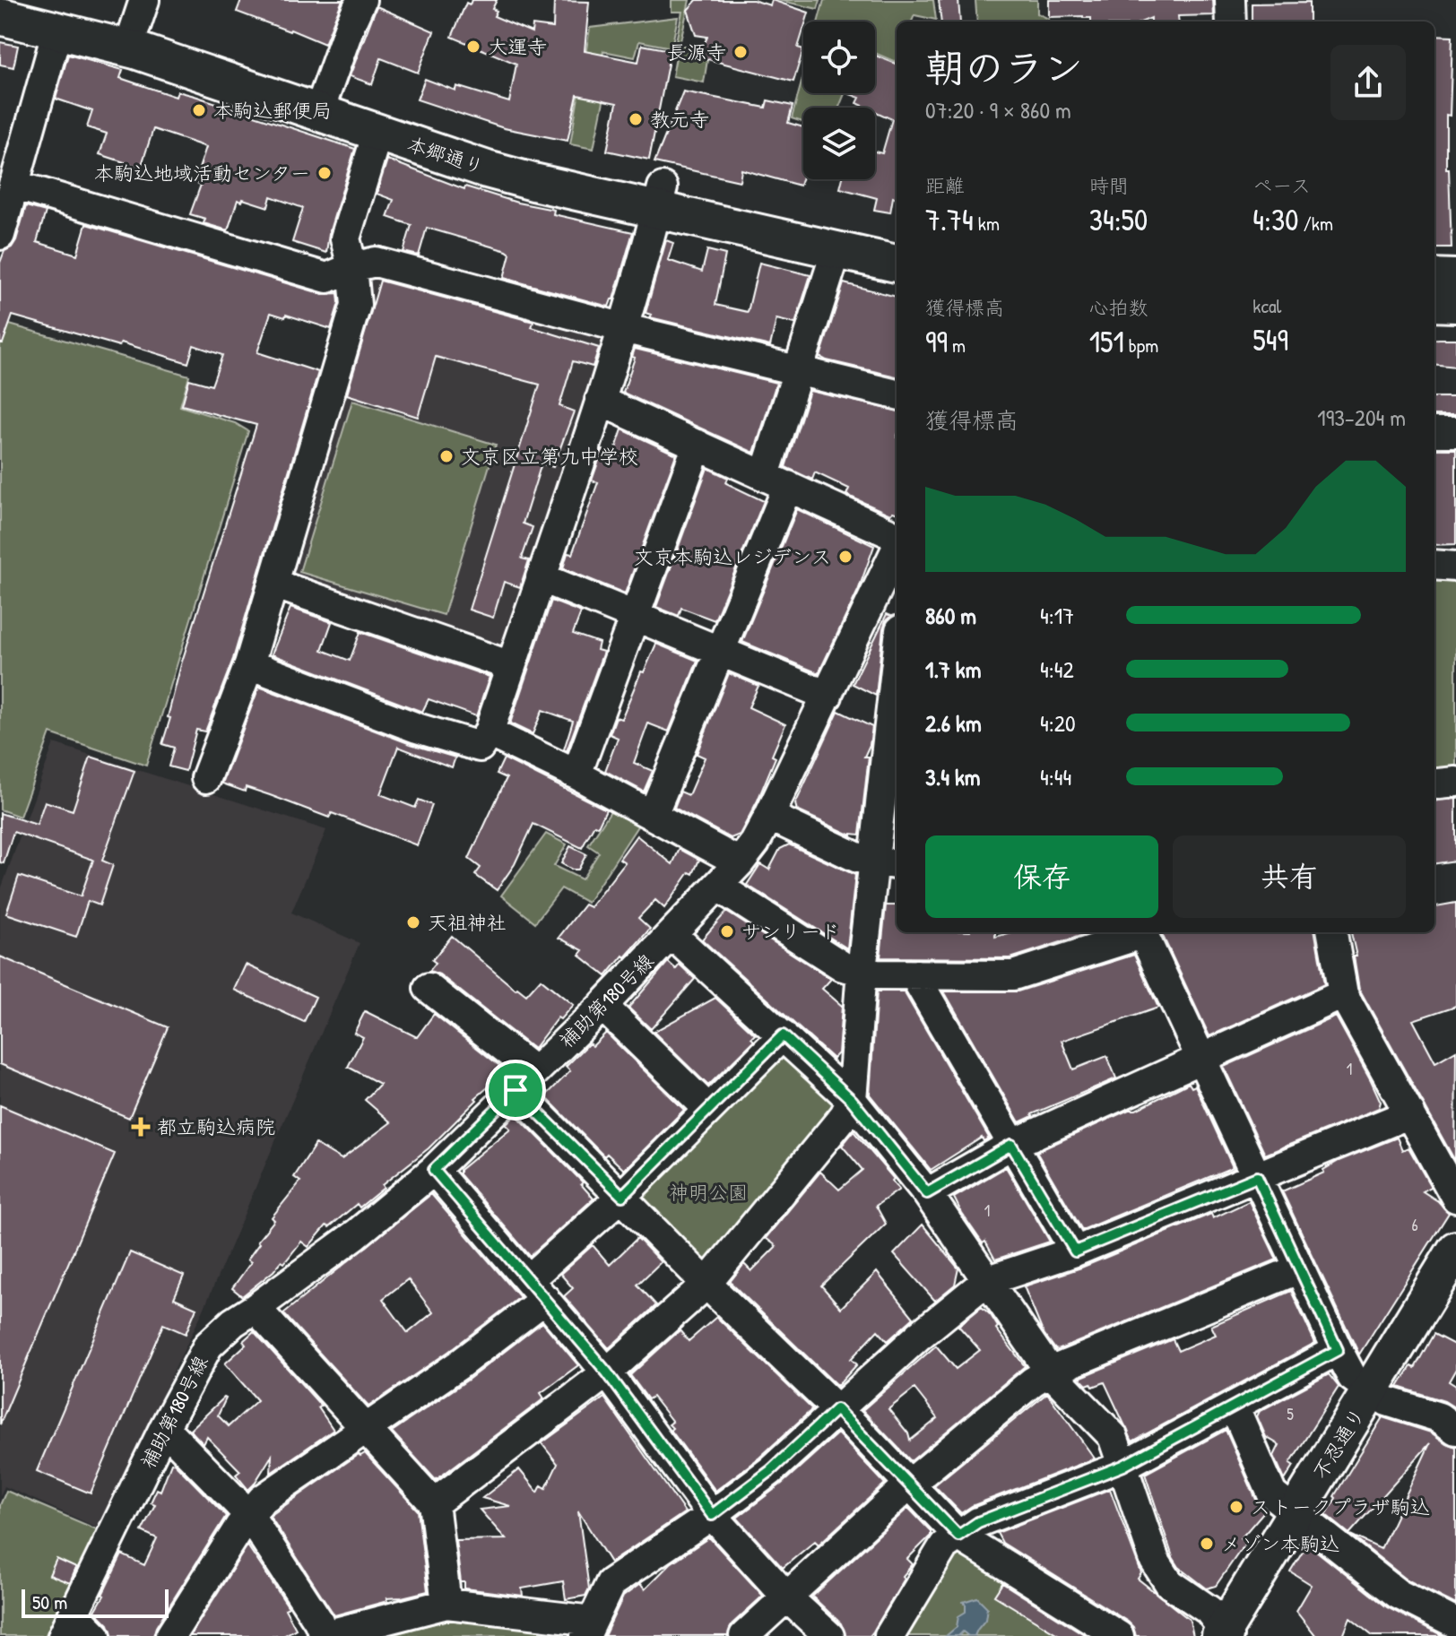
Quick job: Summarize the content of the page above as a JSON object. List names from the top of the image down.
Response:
{
  "streets": {
    "main road": ["本郷通り", "不忍通り"],
    "street": ["補助第180号線"]
  },
  "parks": ["神明公園"],
  "places": {
    "other": [
      "大運寺",
      "長源寺",
      "本駒込郵便局",
      "教元寺",
      "本駒込地域活動センター",
      "文京区立第九中学校",
      "文京本駒込レジデンス",
      "天祖神社",
      "サンリード",
      "ストークプラザ駒込",
      "メゾン本駒込"
    ],
    "health": ["都立駒込病院"]
  },
  "house_numbers": [
    "1",
    "1",
    "6",
    "5"
  ],
  "scale_bar": "50 m",
  "page": {
    "heading": ["朝のラン", "07:20 · 9 × 860 m"],
    "stats": [
      ["距離", "7.74 km"],
      ["時間", "34:50"],
      ["ペース", "4:30 /km"],
      ["獲得標高", "99 m"],
      ["心拍数", "151 bpm"],
      ["kcal", "549"]
    ],
    "chart": ["獲得標高", "193–204 m"],
    "list": [
      {
        "name": "860 m",
        "note": "4:17"
      },
      {
        "name": "1.7 km",
        "note": "4:42"
      },
      {
        "name": "2.6 km",
        "note": "4:20"
      },
      {
        "name": "3.4 km",
        "note": "4:44"
      }
    ],
    "buttons": ["保存", "共有"],
    "scale": "50 m"
  }
}
